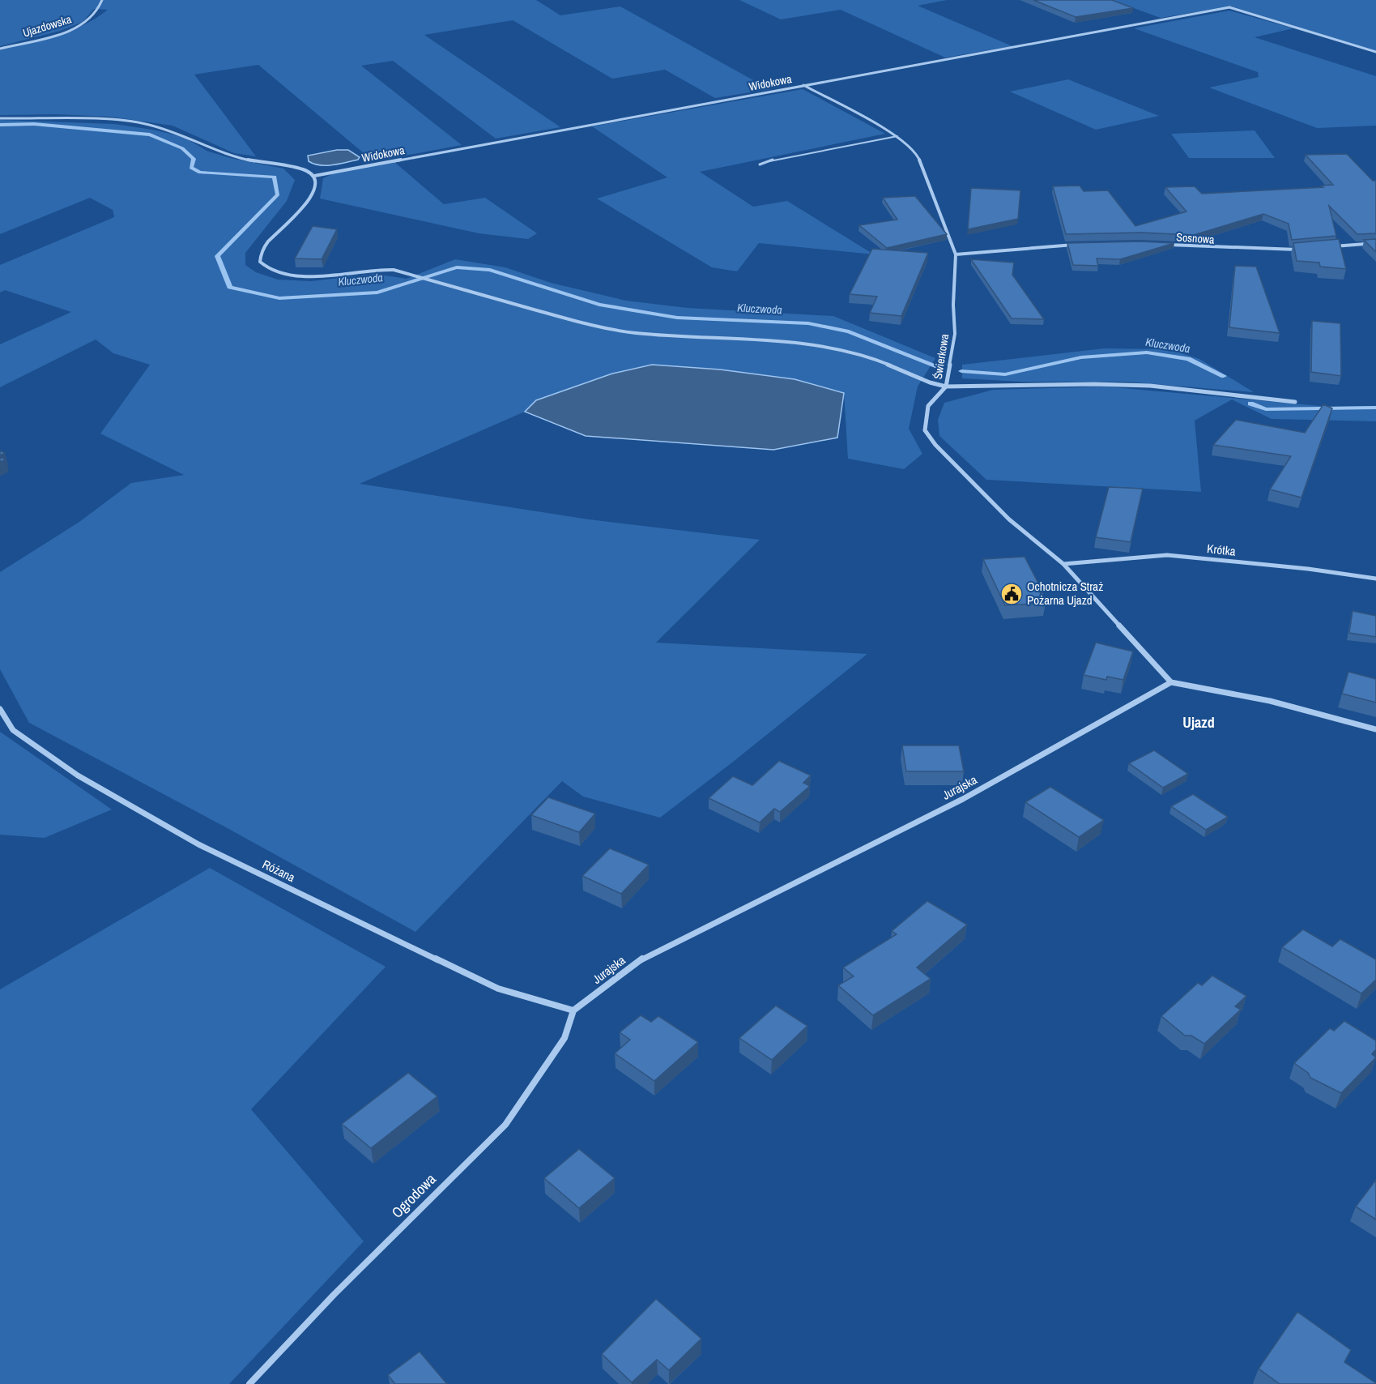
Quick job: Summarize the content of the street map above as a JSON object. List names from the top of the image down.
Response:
{
  "streets": {
    "street": [
      "Ujazdowska",
      "Widokowa",
      "Sosnowa",
      "Świerkowa",
      "Krótka",
      "Jurajska",
      "Różana",
      "Ogrodowa"
    ]
  },
  "crossings": [
    ["Widokowa", "Świerkowa"],
    ["Świerkowa", "Krótka"],
    ["Świerkowa", "Jurajska"],
    ["Jurajska", "Różana"],
    ["Jurajska", "Ogrodowa"],
    ["Różana", "Ogrodowa"]
  ],
  "districts": ["Ujazd"],
  "water": ["Kluczwoda"],
  "places": {
    "public building": ["Ochotnicza Straż Pożarna Ujazd"]
  }
}
